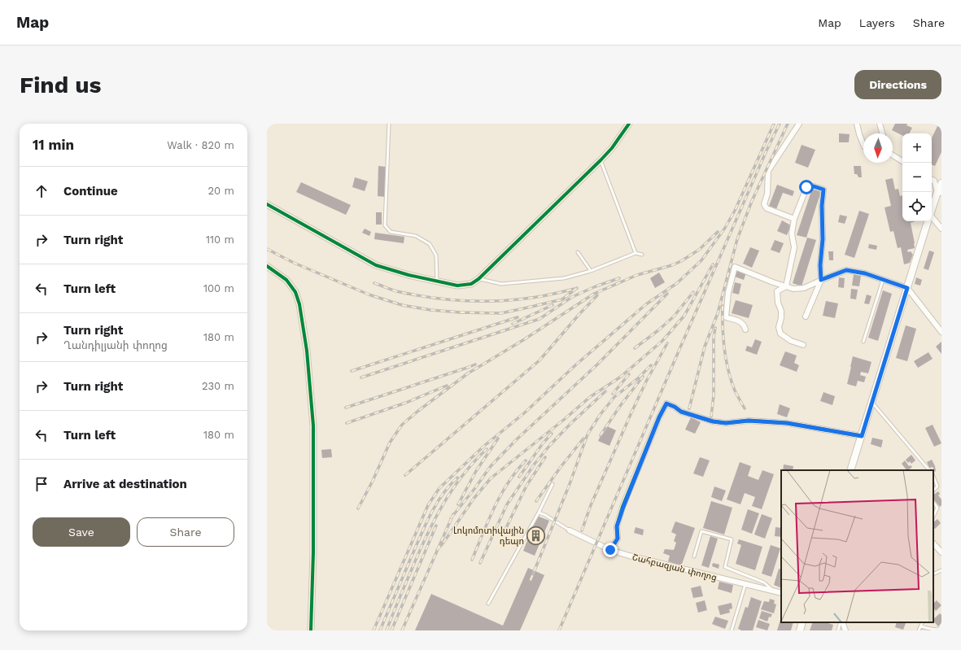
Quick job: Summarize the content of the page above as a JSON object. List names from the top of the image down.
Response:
{
  "streets": {
    "street": ["Շահբազյան փողոց"]
  },
  "places": {
    "building": ["Լոկոմոտիվային դեպո"]
  },
  "north": "bottom",
  "page": {
    "header": "Map",
    "nav": ["Map", "Layers", "Share"],
    "buttons": [
      "Directions",
      ["Save", "Share"]
    ],
    "title": "Find us",
    "heading": ["11 min", "Walk · 820 m"],
    "map_buttons": ["+", "−"],
    "list": [
      ["Continue", "20 m"],
      ["Turn right", "110 m"],
      ["Turn left", "100 m"],
      ["Turn right", "Ղանդիլյանի փողոց", "180 m"],
      ["Turn right", "230 m"],
      ["Turn left", "180 m"],
      "Arrive at destination"
    ]
  }
}
